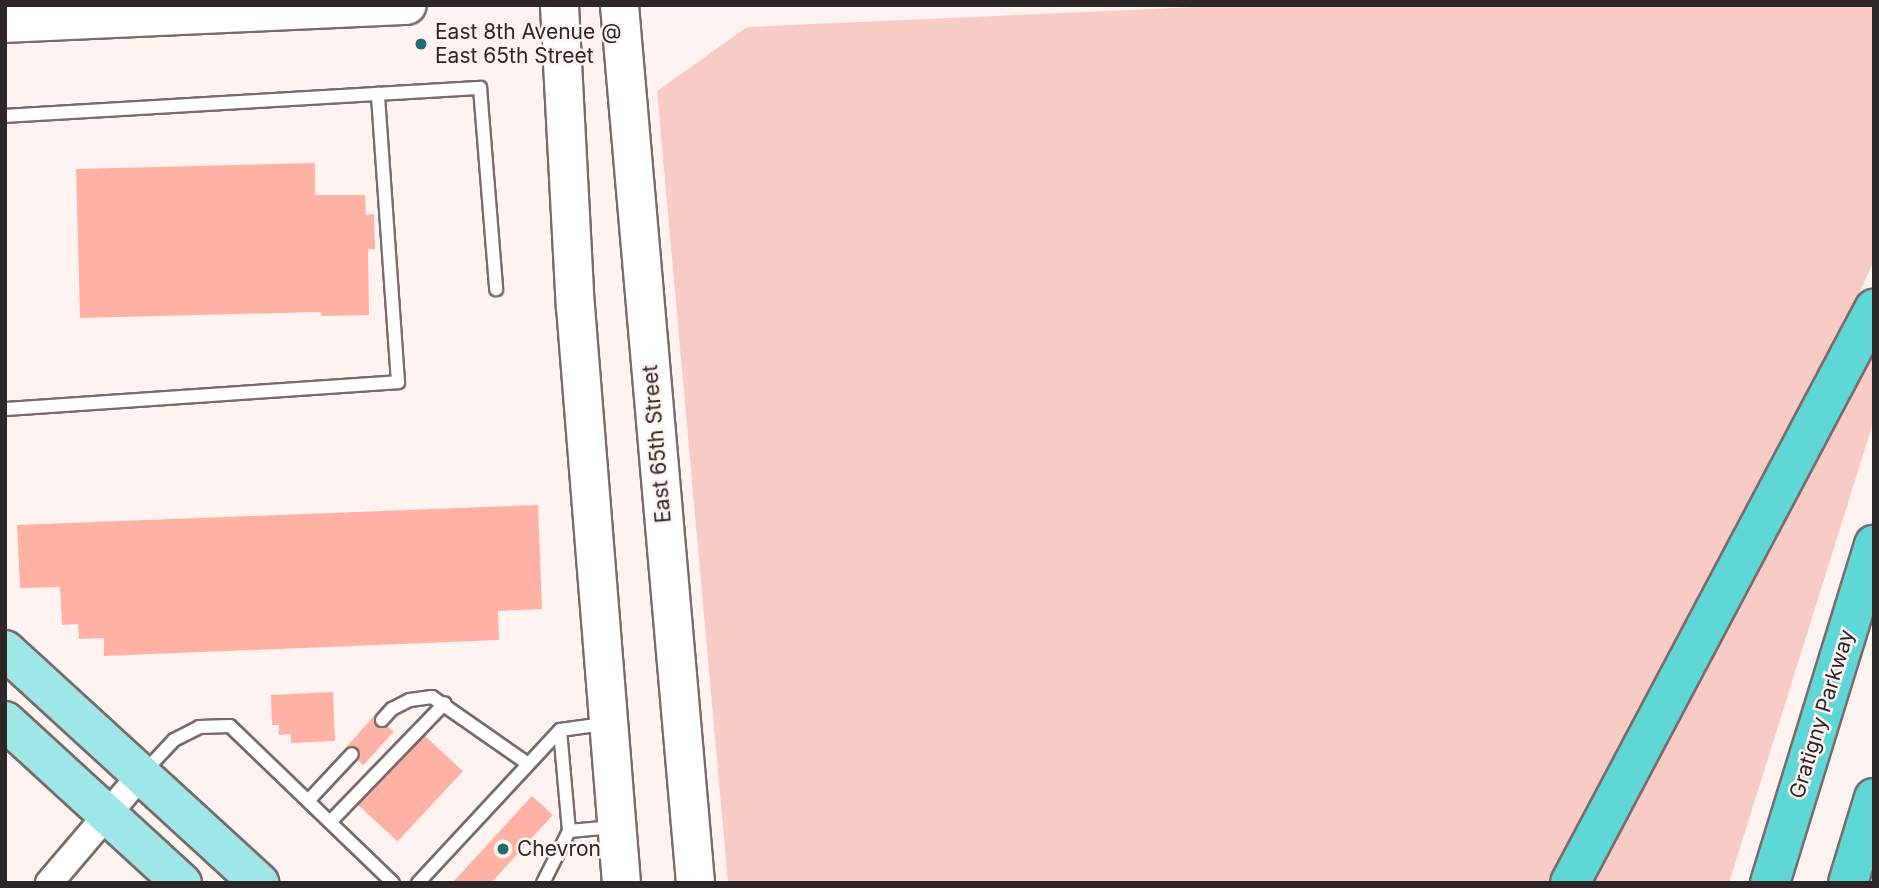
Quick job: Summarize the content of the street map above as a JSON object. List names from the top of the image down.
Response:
{
  "streets": {
    "highway": ["Gratigny Parkway"],
    "main road": ["East 65th Street"]
  },
  "places": ["East 8th Avenue @ East 65th Street", "Chevron"]
}
